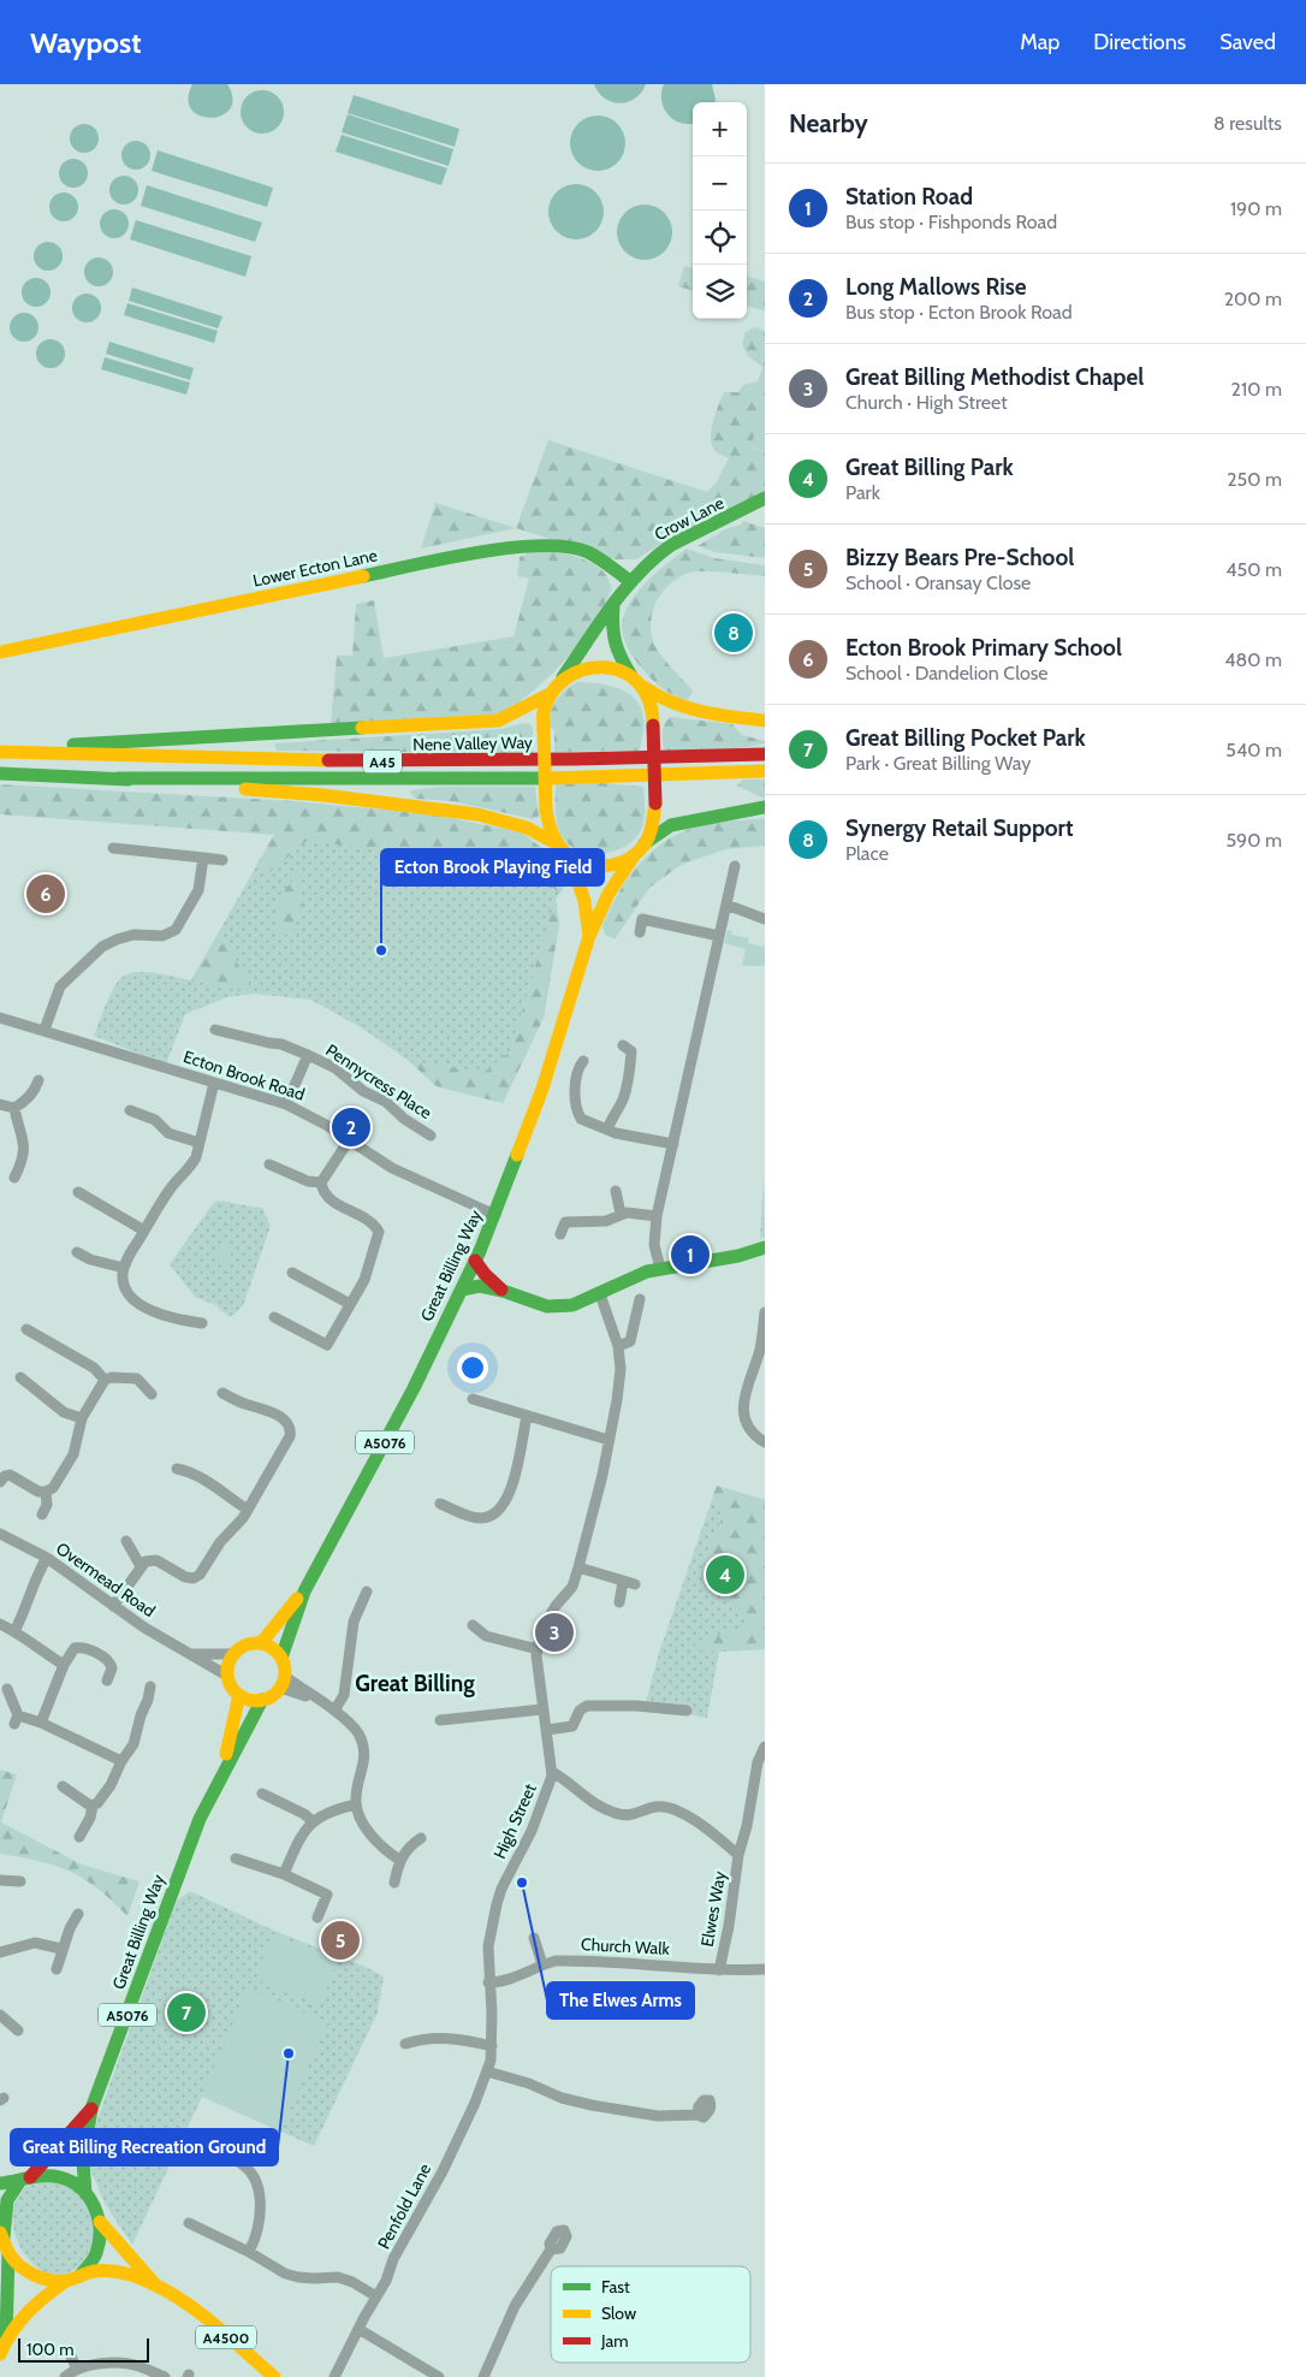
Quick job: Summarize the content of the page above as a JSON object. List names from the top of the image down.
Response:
{
  "streets": {
    "main road": [
      "Crow Lane",
      "Lower Ecton Lane",
      "Nene Valley Way",
      "A45",
      "Great Billing Way",
      "A5076",
      "A4500"
    ],
    "street": [
      "Ecton Brook Road",
      "Pennycress Place",
      "Overmead Road",
      "High Street",
      "Elwes Way",
      "Church Walk",
      "Penfold Lane"
    ]
  },
  "crossings": [
    ["Crow Lane", "Lower Ecton Lane"],
    ["Crow Lane", "Great Billing Way"],
    ["Nene Valley Way", "A45"],
    ["Ecton Brook Road", "Pennycress Place"],
    ["Ecton Brook Road", "Great Billing Way"],
    ["Great Billing Way", "Overmead Road"],
    ["Great Billing Way", "A4500"],
    ["High Street", "Elwes Way"],
    ["High Street", "Church Walk"],
    ["High Street", "Penfold Lane"],
    ["Elwes Way", "Church Walk"]
  ],
  "districts": ["Great Billing"],
  "places": ["Ecton Brook Playing Field", "The Elwes Arms", "Great Billing Recreation Ground"],
  "legend": ["Fast", "Slow", "Jam"],
  "scale_bar": "100 m",
  "page": {
    "header": "Waypost",
    "nav": ["Map", "Directions", "Saved"],
    "heading": ["Nearby", "8 results"],
    "map_buttons": ["+", "−"],
    "list": [
      {
        "mark": "1",
        "name": "Station Road",
        "note": "Bus stop · Fishponds Road",
        "value": "190 m"
      },
      {
        "mark": "2",
        "name": "Long Mallows Rise",
        "note": "Bus stop · Ecton Brook Road",
        "value": "200 m"
      },
      {
        "mark": "3",
        "name": "Great Billing Methodist Chapel",
        "note": "Church · High Street",
        "value": "210 m"
      },
      {
        "mark": "4",
        "name": "Great Billing Park",
        "note": "Park",
        "value": "250 m"
      },
      {
        "mark": "5",
        "name": "Bizzy Bears Pre-School",
        "note": "School · Oransay Close",
        "value": "450 m"
      },
      {
        "mark": "6",
        "name": "Ecton Brook Primary School",
        "note": "School · Dandelion Close",
        "value": "480 m"
      },
      {
        "mark": "7",
        "name": "Great Billing Pocket Park",
        "note": "Park · Great Billing Way",
        "value": "540 m"
      },
      {
        "mark": "8",
        "name": "Synergy Retail Support",
        "note": "Place",
        "value": "590 m"
      }
    ],
    "pins": [
      "8",
      "6",
      "2",
      "1",
      "4",
      "3",
      "5",
      "7"
    ],
    "scale": "100 m"
  }
}
